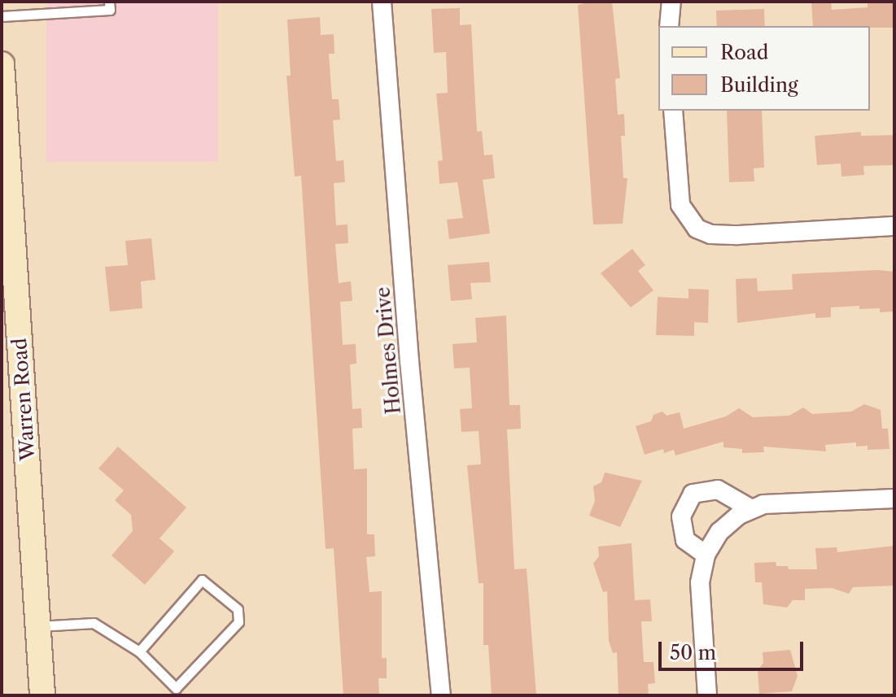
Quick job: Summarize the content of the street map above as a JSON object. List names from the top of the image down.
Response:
{
  "streets": {
    "main road": ["Warren Road"],
    "street": ["Holmes Drive"]
  },
  "legend": ["Road", "Building"],
  "scale_bar": "50 m"
}
